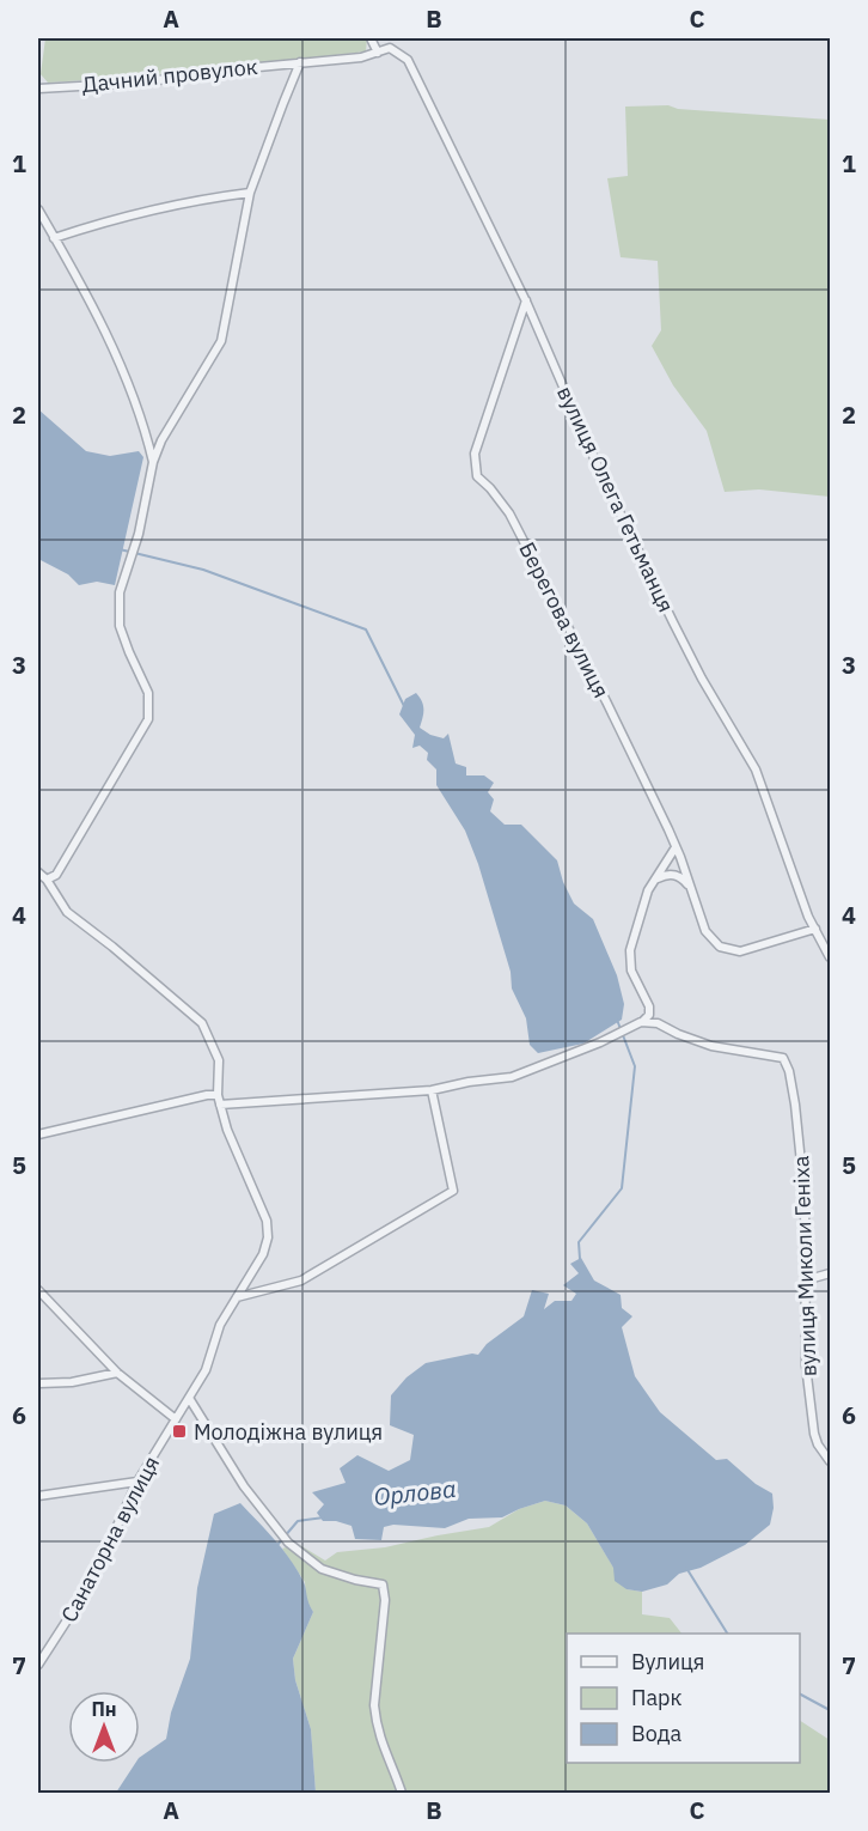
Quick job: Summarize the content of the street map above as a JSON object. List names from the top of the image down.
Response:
{
  "streets": {
    "street": [
      "Дачний провулок",
      "вулиця Олега Гетьманця",
      "Берегова вулиця",
      "вулиця Миколи Геніха",
      "Санаторна вулиця"
    ]
  },
  "crossings": [
    ["Дачний провулок", "вулиця Олега Гетьманця"],
    ["вулиця Олега Гетьманця", "Берегова вулиця"]
  ],
  "water": ["Орлова"],
  "places": {
    "transit": ["Молодіжна вулиця"]
  },
  "legend": ["Вулиця", "Парк", "Вода"],
  "north": "top",
  "grid": {
    "columns": ["A", "B", "C"],
    "rows": [
      "1",
      "2",
      "3",
      "4",
      "5",
      "6",
      "7"
    ]
  }
}
